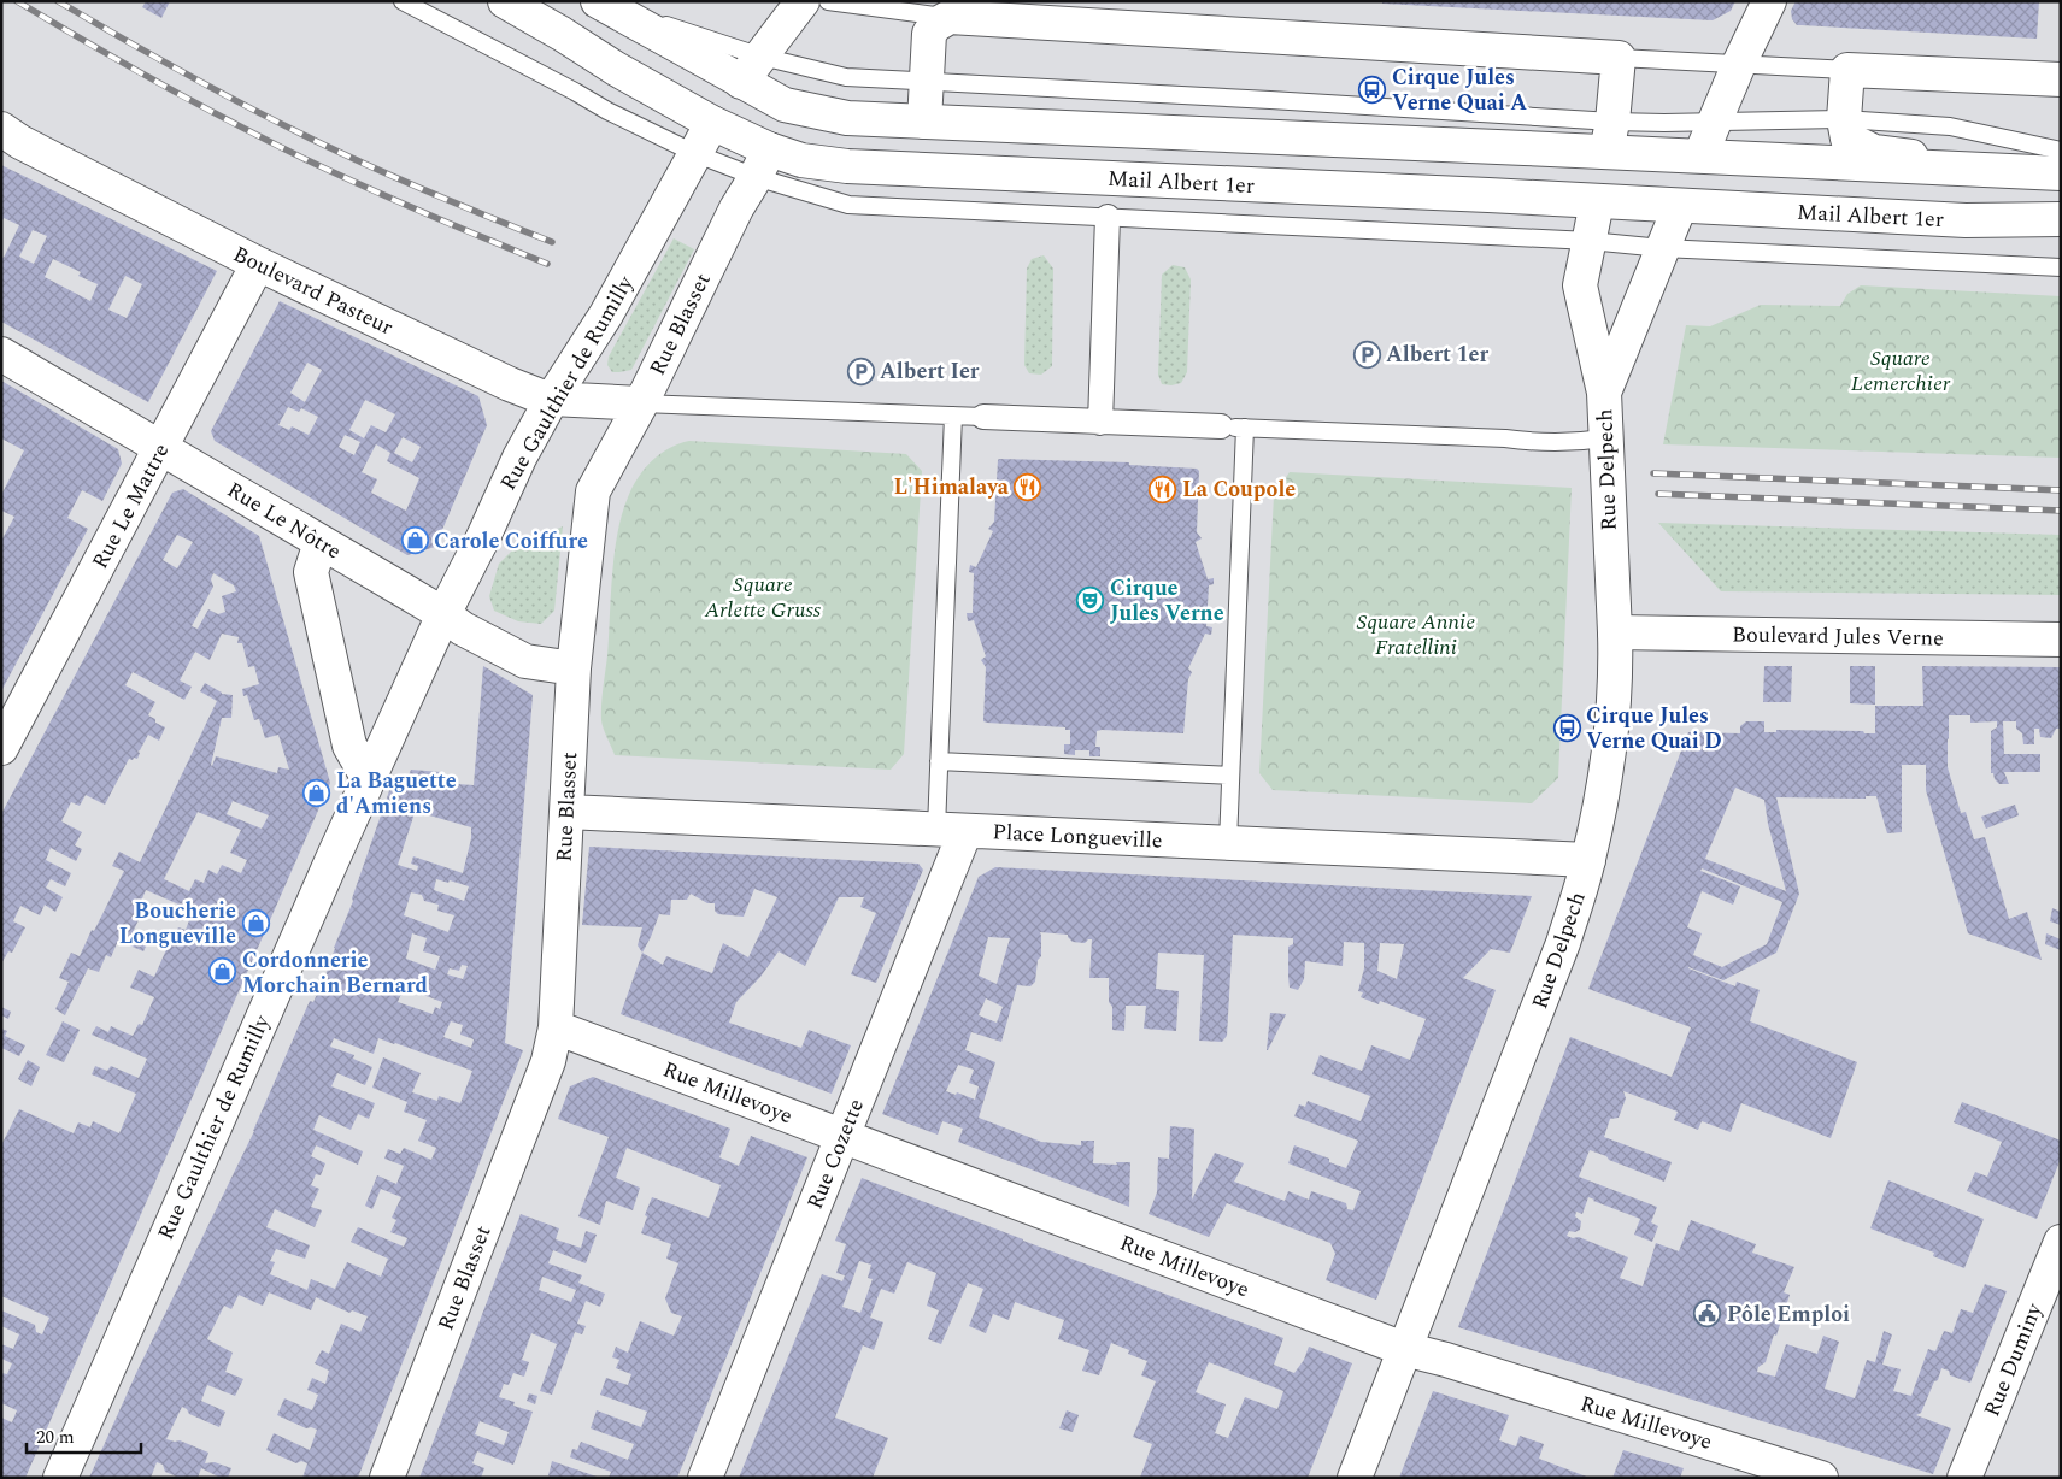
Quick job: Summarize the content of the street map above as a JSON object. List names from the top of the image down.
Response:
{
  "streets": {
    "street": [
      "Mail Albert 1er",
      "Boulevard Pasteur",
      "Rue Blasset",
      "Rue Gaulthier de Rumilly",
      "Rue Delpech",
      "Rue Le Mattre",
      "Rue Le Nôtre",
      "Boulevard Jules Verne",
      "Place Longueville",
      "Rue Millevoye",
      "Rue Cozette",
      "Rue Duminy"
    ]
  },
  "crossings": [
    ["Mail Albert 1er", "Rue Blasset"],
    ["Mail Albert 1er", "Rue Gaulthier de Rumilly"],
    ["Mail Albert 1er", "Rue Delpech"],
    ["Boulevard Pasteur", "Rue Blasset"],
    ["Boulevard Pasteur", "Rue Gaulthier de Rumilly"],
    ["Boulevard Pasteur", "Rue Le Mattre"],
    ["Rue Blasset", "Rue Le Nôtre"],
    ["Rue Blasset", "Place Longueville"],
    ["Rue Blasset", "Rue Millevoye"],
    ["Rue Gaulthier de Rumilly", "Rue Le Nôtre"],
    ["Rue Delpech", "Boulevard Jules Verne"],
    ["Rue Delpech", "Place Longueville"],
    ["Rue Delpech", "Rue Millevoye"],
    ["Rue Le Mattre", "Rue Le Nôtre"],
    ["Place Longueville", "Rue Cozette"],
    ["Rue Millevoye", "Rue Cozette"]
  ],
  "parks": ["Square Lemerchier", "Square Arlette Gruss", "Square Annie Fratellini"],
  "places": {
    "bus stop": ["Cirque Jules Verne Quai A", "Cirque Jules Verne Quai D"],
    "parking": ["Albert 1er", "Albert Ier"],
    "restaurant": ["L'Himalaya", "La Coupole"],
    "shop": [
      "Carole Coiffure",
      "La Baguette d'Amiens",
      "Boucherie Longueville",
      "Cordonnerie Morchain Bernard"
    ],
    "theatre": ["Cirque Jules Verne"],
    "public building": ["Pôle Emploi"]
  },
  "scale_bar": "20 m"
}
